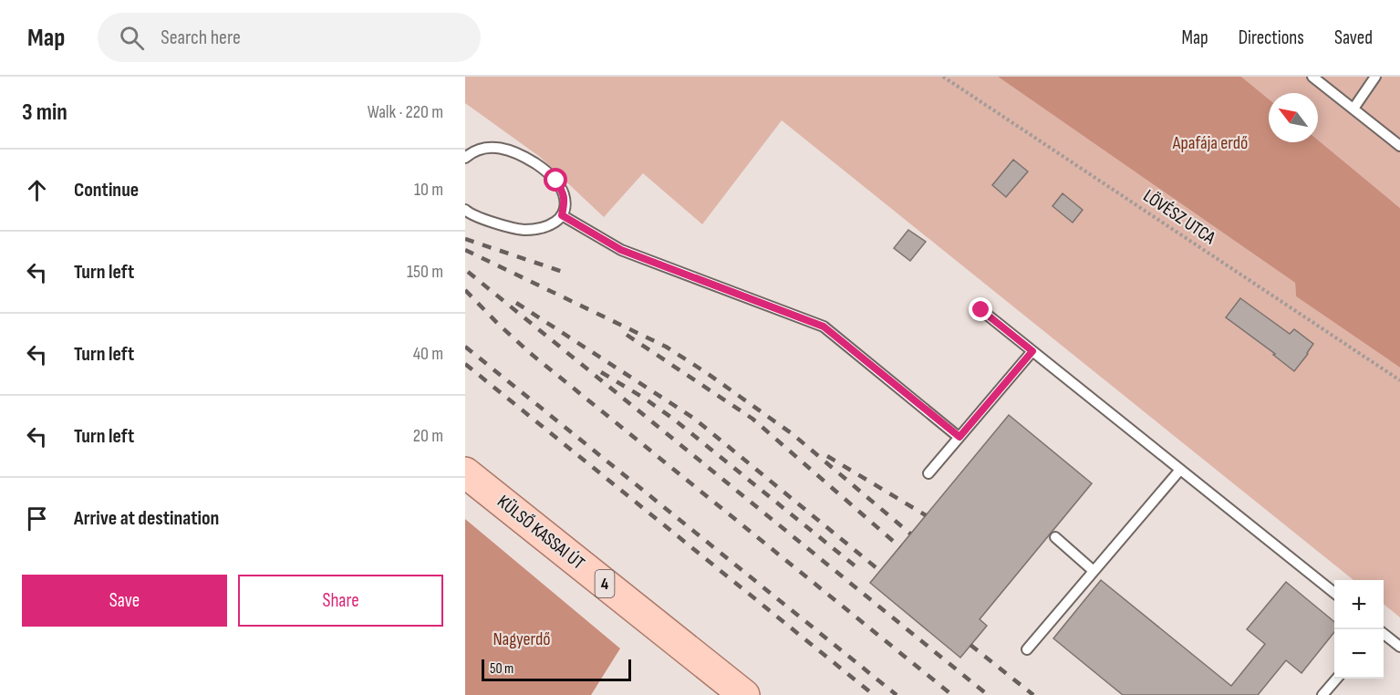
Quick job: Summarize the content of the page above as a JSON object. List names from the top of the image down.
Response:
{
  "streets": {
    "main road": ["KÜLSŐ KASSAI ÚT", "4"],
    "path": ["LÖVÉSZ UTCA"]
  },
  "parks": ["Apafája erdő", "Nagyerdő"],
  "scale_bar": "50 m",
  "north": "top left",
  "page": {
    "header": "Map",
    "search": "Search here",
    "nav": ["Map", "Directions", "Saved"],
    "heading": ["3 min", "Walk · 220 m"],
    "list": [
      ["Continue", "10 m"],
      ["Turn left", "150 m"],
      ["Turn left", "40 m"],
      ["Turn left", "20 m"],
      "Arrive at destination"
    ],
    "buttons": ["Save", "Share"],
    "map_buttons": ["+", "−"],
    "scale": "50 m"
  }
}
